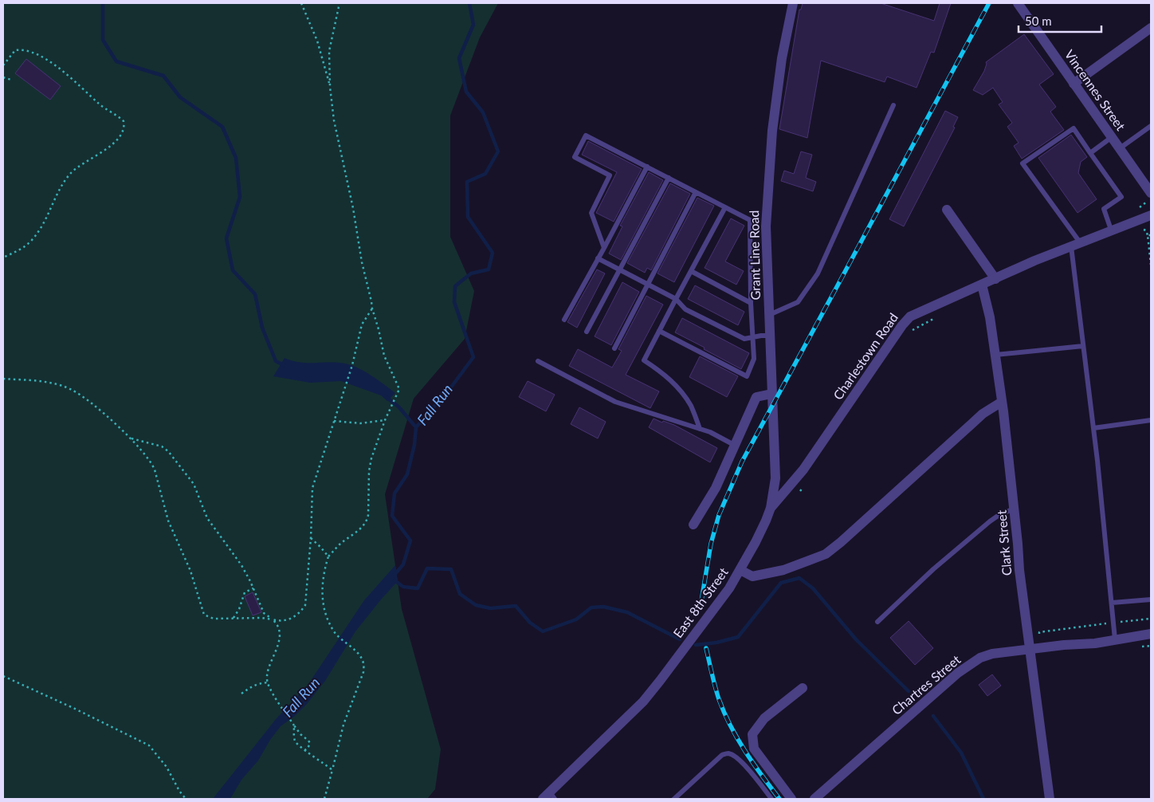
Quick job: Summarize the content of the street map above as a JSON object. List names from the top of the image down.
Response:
{
  "streets": {
    "street": [
      "Vincennes Street",
      "Grant Line Road",
      "Charlestown Road",
      "Clark Street",
      "East 8th Street",
      "Chartres Street"
    ]
  },
  "crossings": [
    ["Grant Line Road", "Charlestown Road"],
    ["Charlestown Road", "Clark Street"],
    ["Charlestown Road", "East 8th Street"],
    ["Clark Street", "East 8th Street"],
    ["Clark Street", "Chartres Street"]
  ],
  "water": ["Fall Run"],
  "scale_bar": "50 m"
}
